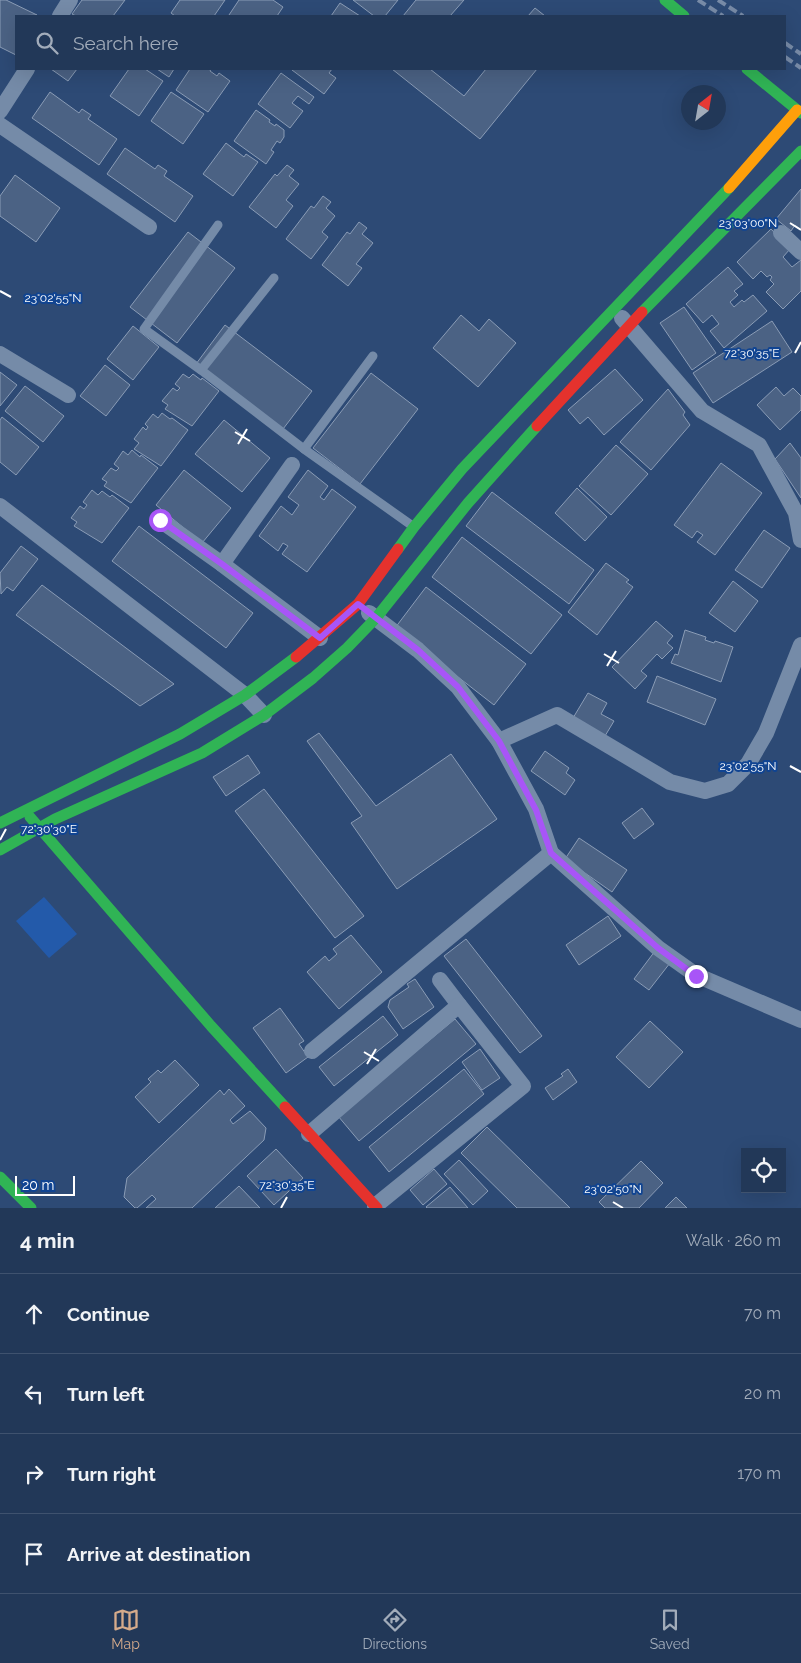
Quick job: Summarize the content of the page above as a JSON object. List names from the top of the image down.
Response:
{
  "scale_bar": "20 m",
  "north": "top right",
  "page": {
    "search": "Search here",
    "scale": "20 m",
    "heading": ["4 min", "Walk · 260 m"],
    "list": [
      ["Continue", "70 m"],
      ["Turn left", "20 m"],
      ["Turn right", "170 m"],
      "Arrive at destination"
    ],
    "nav": ["Map", "Directions", "Saved"]
  },
  "coordinates": [
    "23°03'00\"N",
    "23°02'55\"N",
    "72°30'35\"E",
    "72°30'30\"E",
    "23°02'50\"N"
  ]
}
